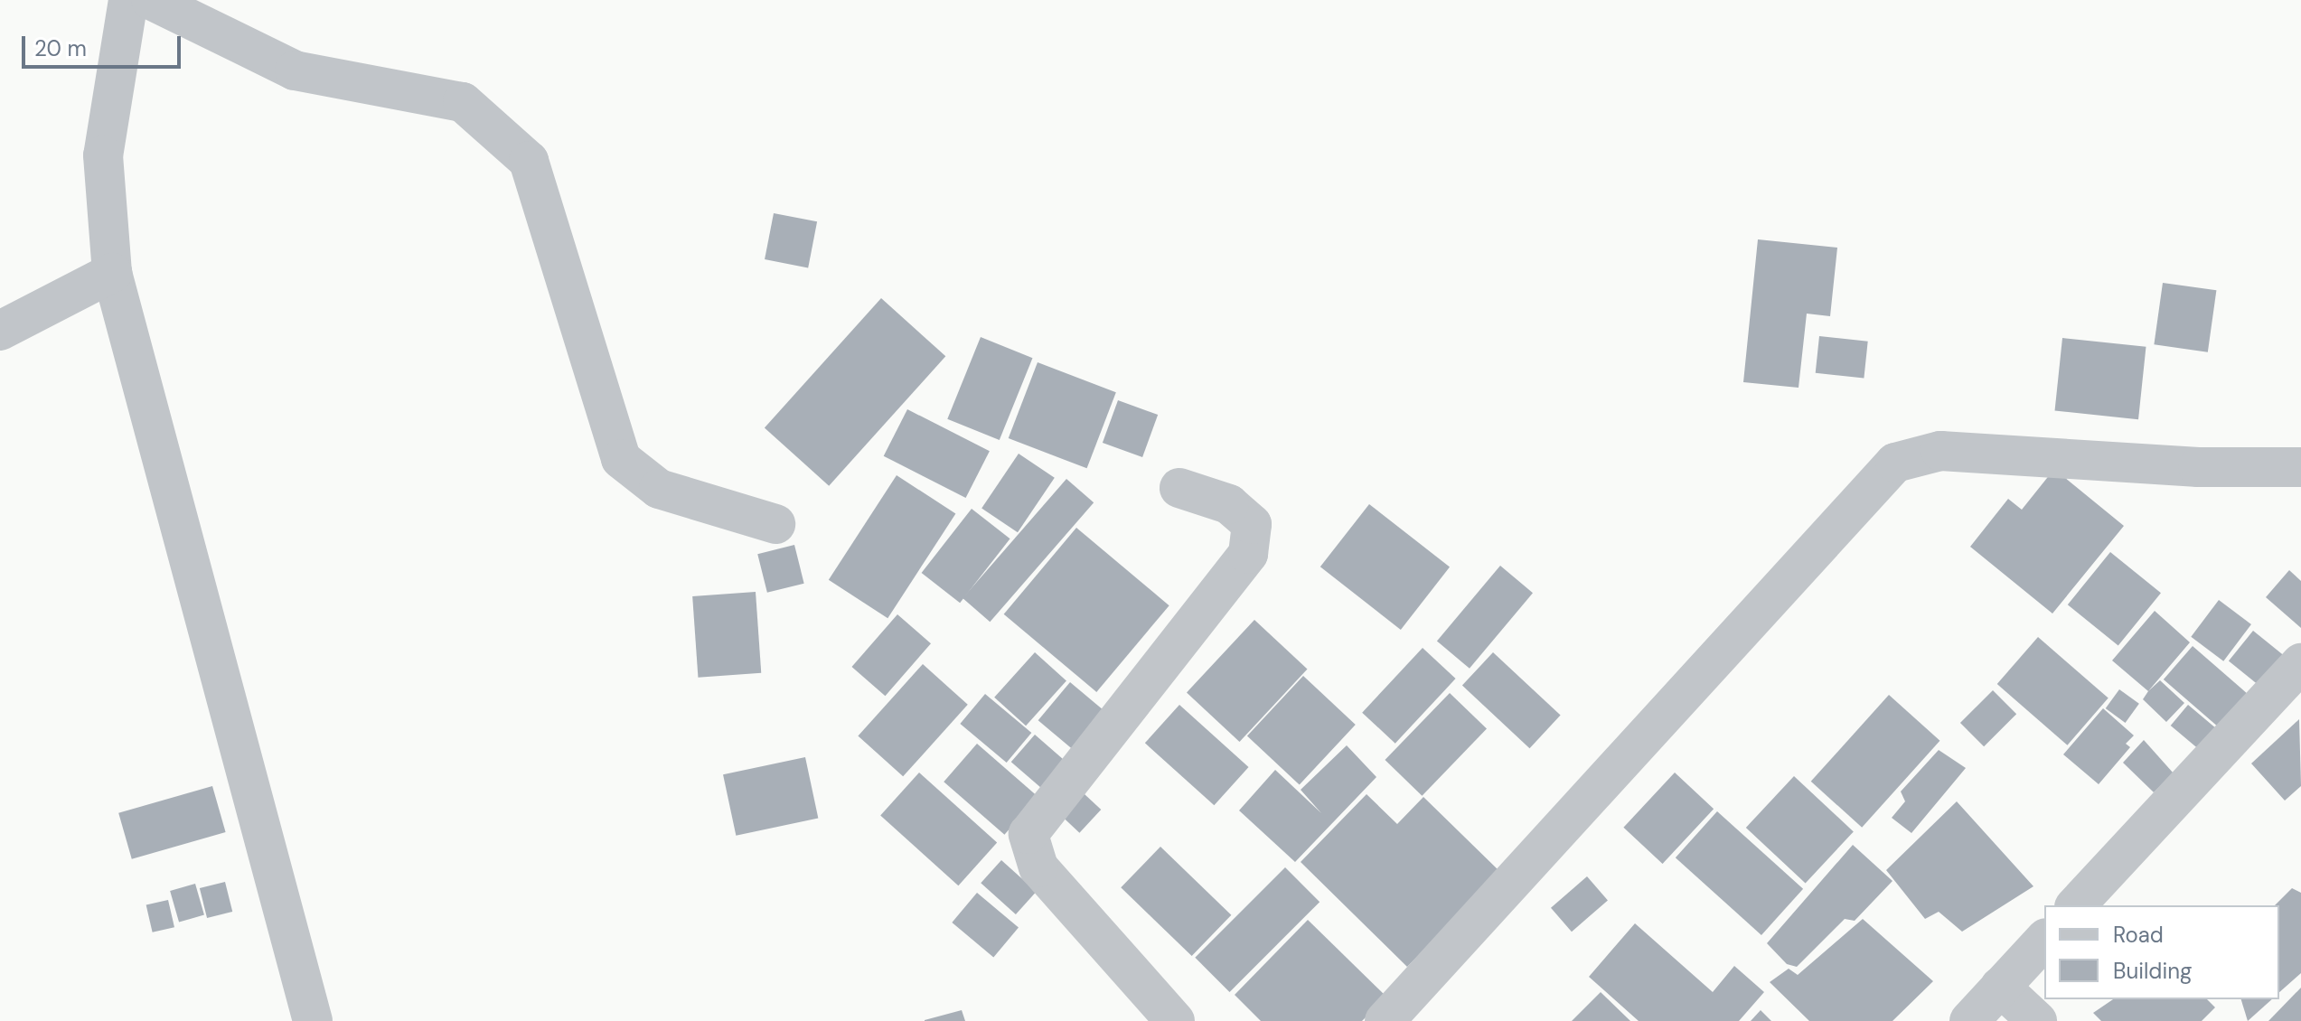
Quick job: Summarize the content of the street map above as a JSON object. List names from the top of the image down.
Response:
{
  "legend": ["Road", "Building"],
  "scale_bar": "20 m"
}
